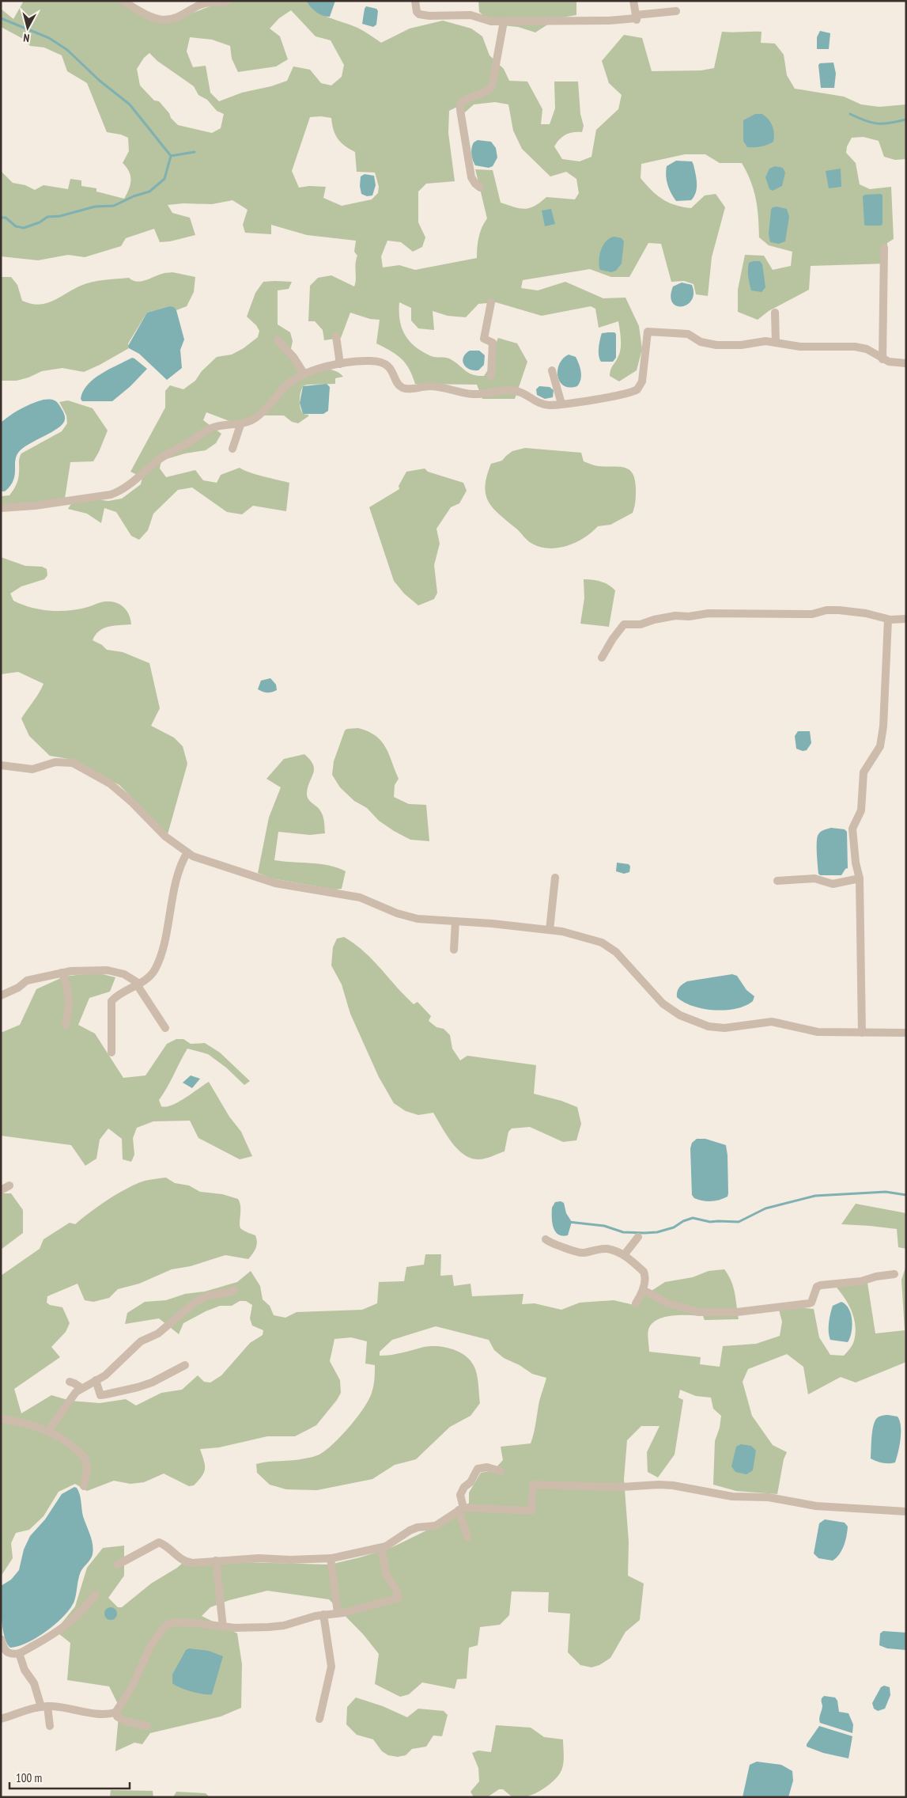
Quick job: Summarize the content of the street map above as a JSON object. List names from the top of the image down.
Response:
{
  "scale_bar": "100 m",
  "north": "bottom"
}
